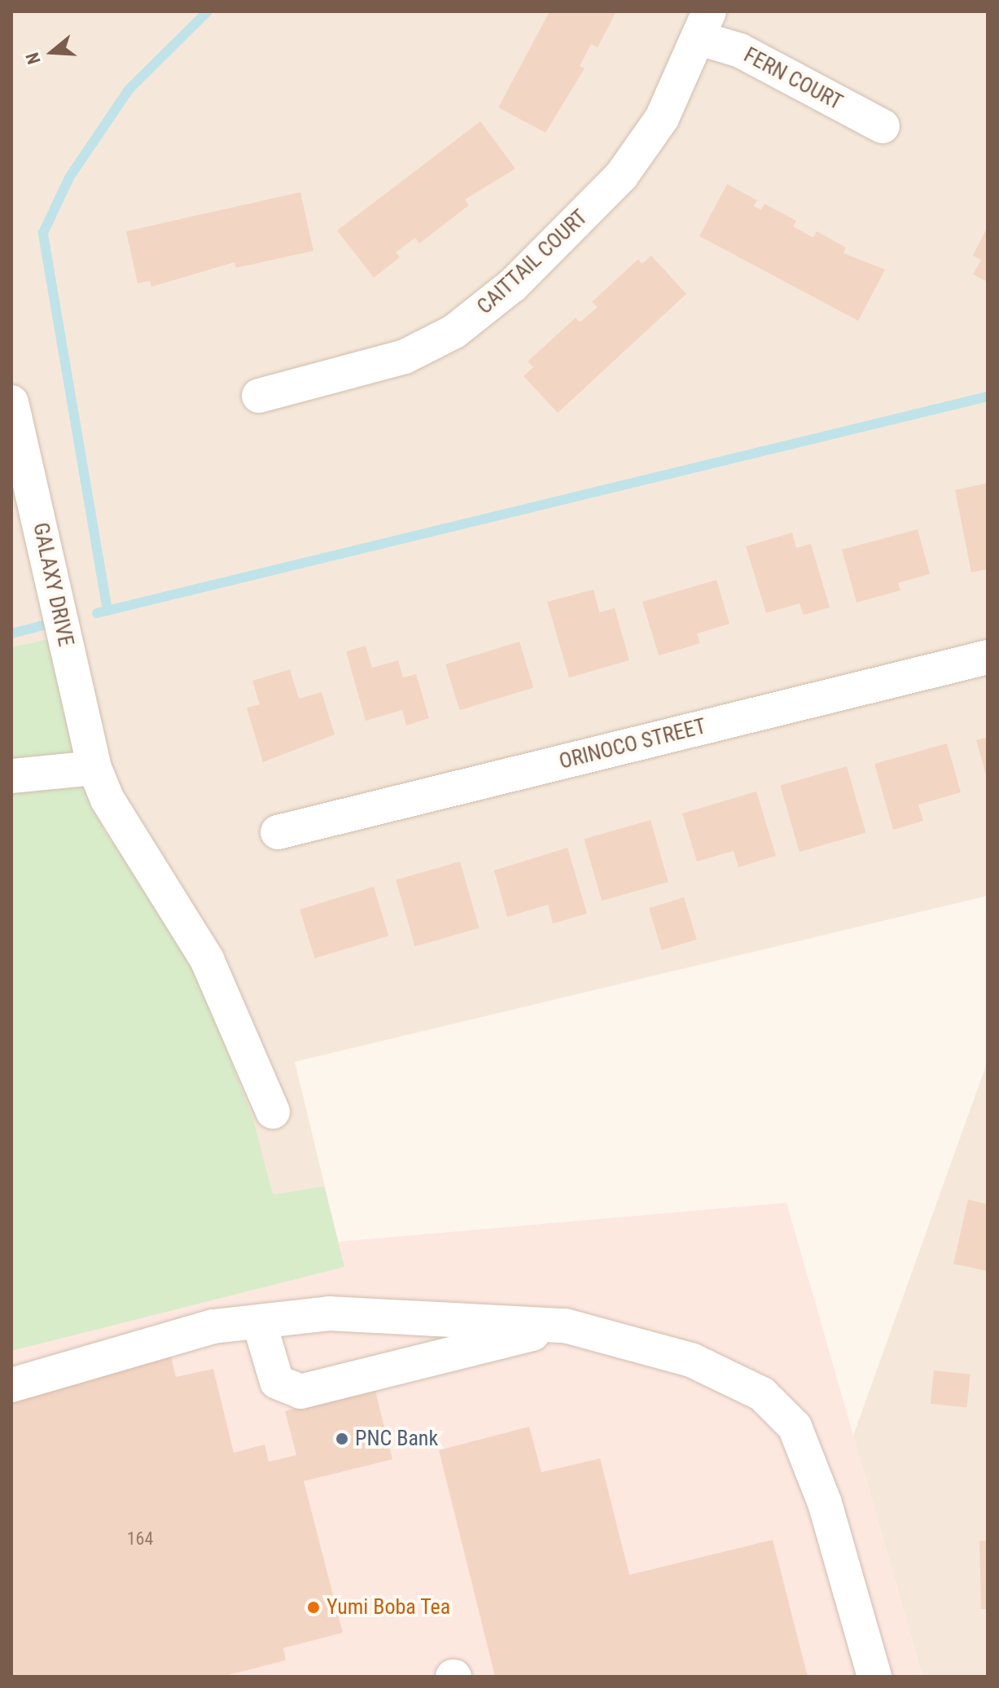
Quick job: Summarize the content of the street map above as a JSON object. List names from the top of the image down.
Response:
{
  "streets": {
    "street": [
      "FERN COURT",
      "CAITTAIL COURT",
      "GALAXY DRIVE",
      "ORINOCO STREET"
    ]
  },
  "crossings": [
    ["FERN COURT", "CAITTAIL COURT"]
  ],
  "places": ["PNC Bank", "Yumi Boba Tea"],
  "house_numbers": ["164"],
  "north": "left"
}
